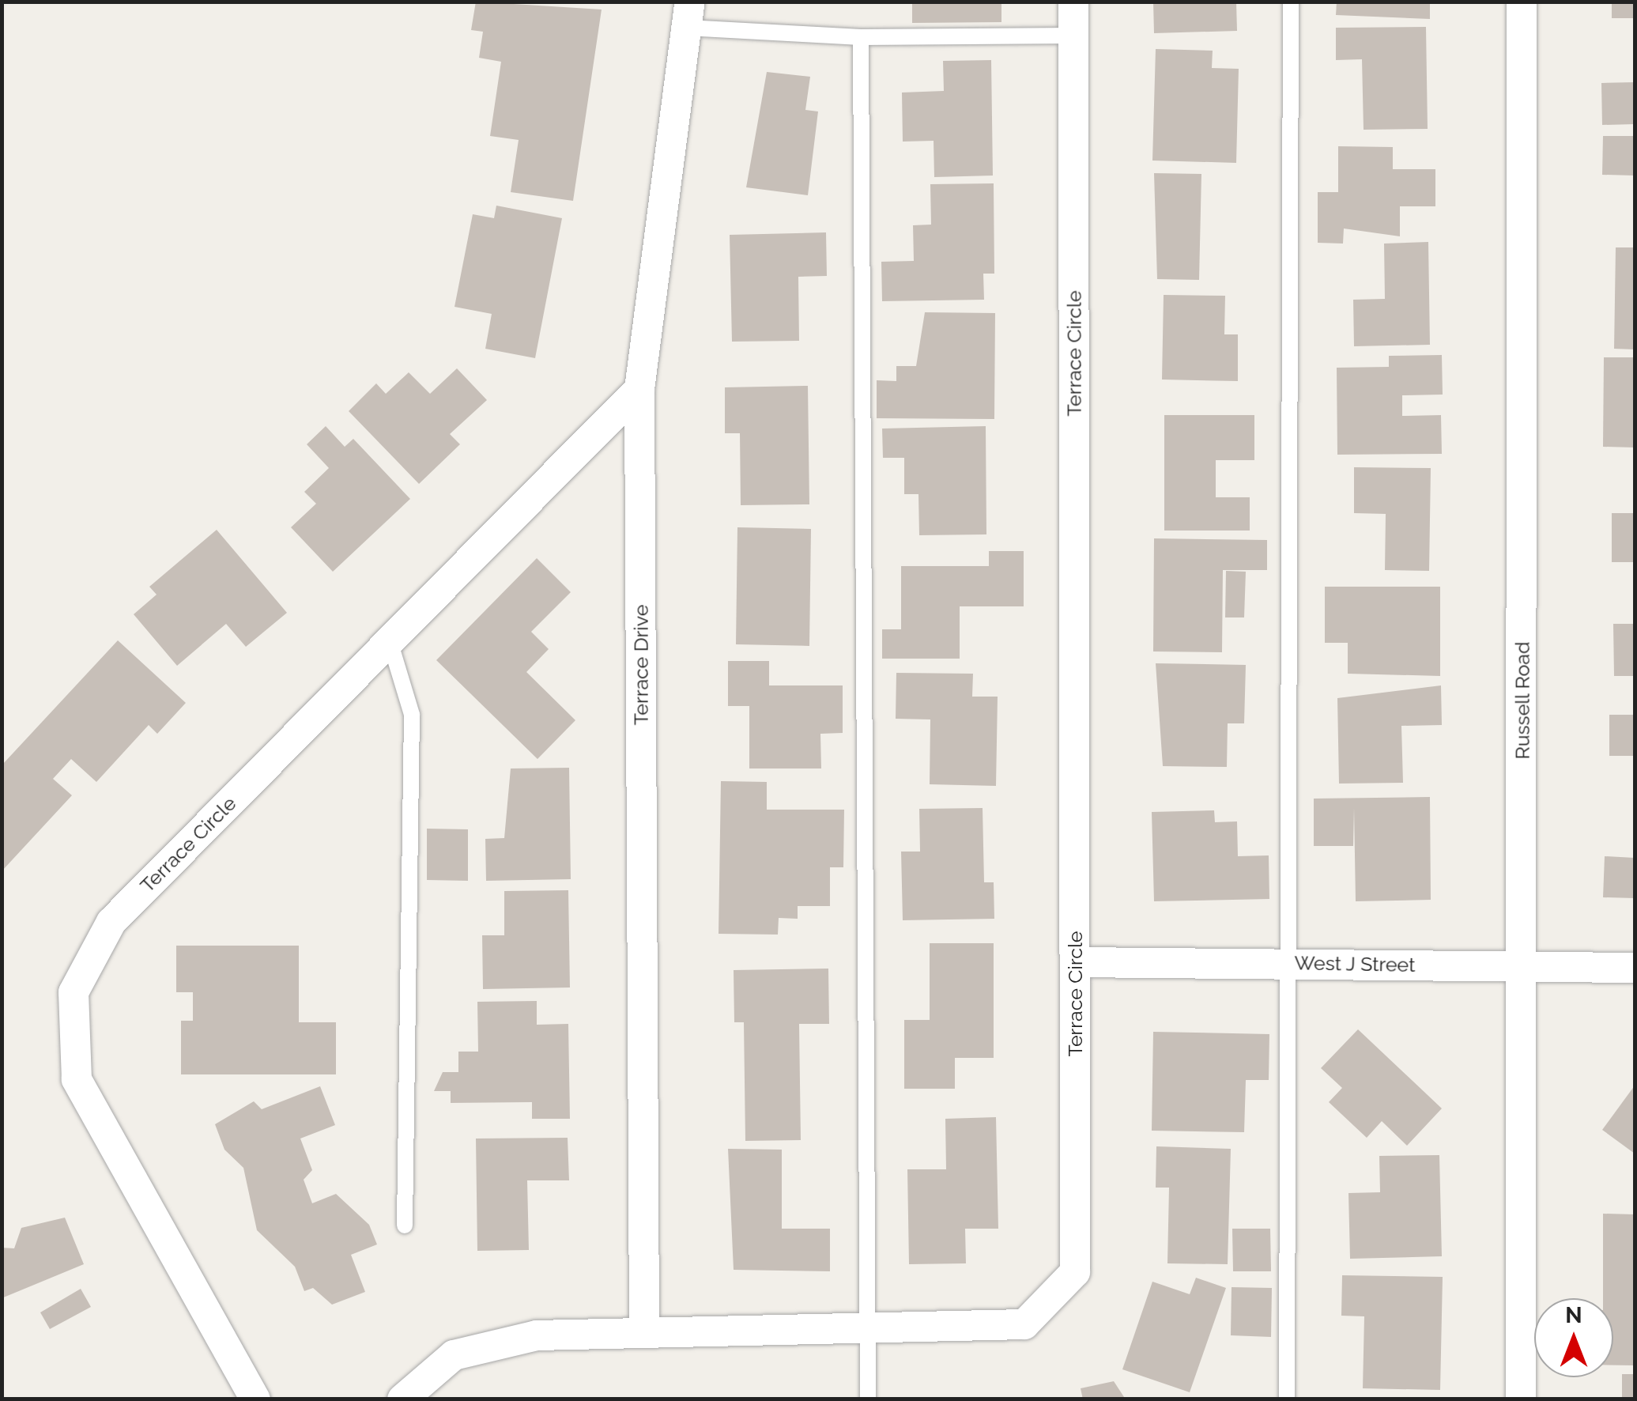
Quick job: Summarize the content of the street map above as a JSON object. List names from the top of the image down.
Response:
{
  "streets": {
    "street": [
      "Terrace Circle",
      "Terrace Drive",
      "Russell Road",
      "West J Street"
    ]
  },
  "crossings": [
    ["Terrace Circle", "Terrace Drive"],
    ["Terrace Circle", "West J Street"],
    ["Russell Road", "West J Street"]
  ],
  "north": "top"
}
